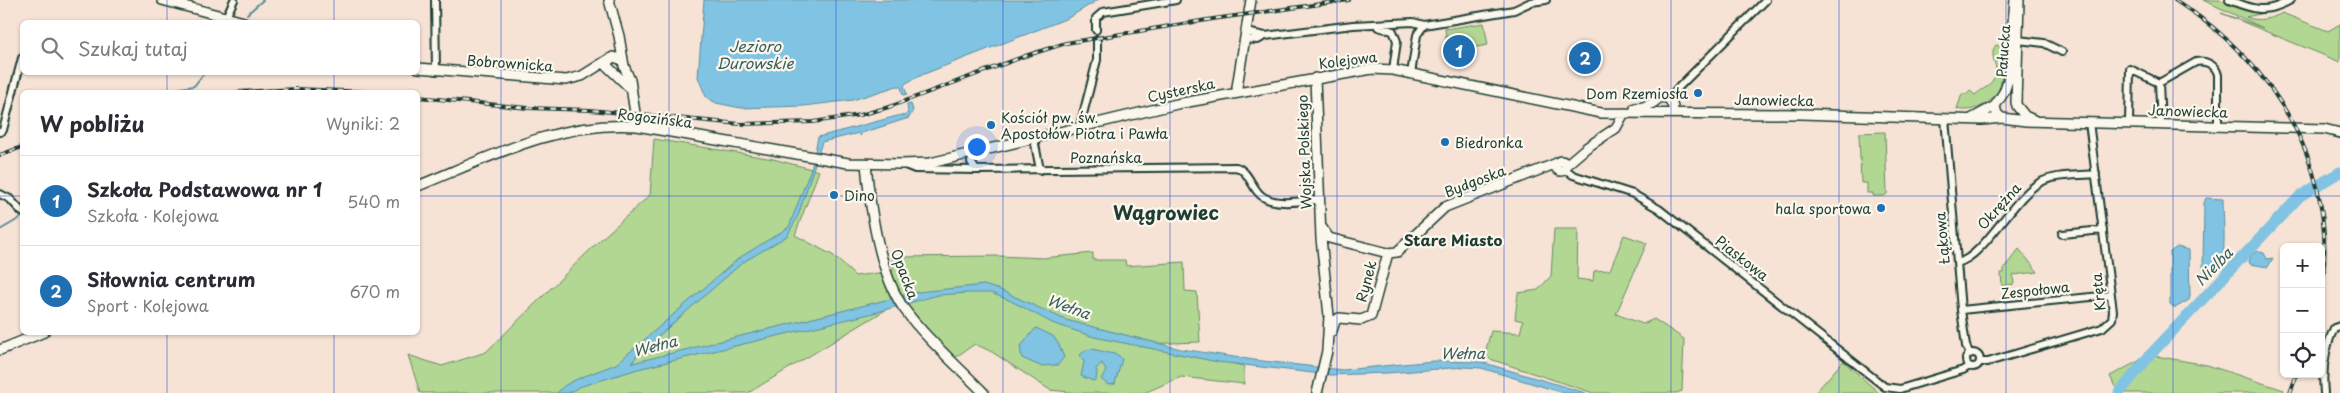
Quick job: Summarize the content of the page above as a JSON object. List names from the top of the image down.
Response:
{
  "streets": {
    "street": [
      "Pałucka",
      "Kolejowa",
      "Bobrownicka",
      "Cysterska",
      "Janowiecka",
      "Rogozińska",
      "Wojska Polskiego",
      "Poznańska",
      "Bydgoska",
      "Okrężna",
      "Łąkowa",
      "Piaskowa",
      "Opacka",
      "Rynek",
      "Zespołowa",
      "Kręta"
    ]
  },
  "crossings": [
    ["Pałucka", "Janowiecka"],
    ["Kolejowa", "Cysterska"],
    ["Kolejowa", "Janowiecka"],
    ["Kolejowa", "Wojska Polskiego"],
    ["Kolejowa", "Bydgoska"],
    ["Cysterska", "Rogozińska"],
    ["Cysterska", "Poznańska"],
    ["Cysterska", "Opacka"],
    ["Janowiecka", "Łąkowa"],
    ["Janowiecka", "Kręta"],
    ["Rogozińska", "Opacka"],
    ["Wojska Polskiego", "Poznańska"],
    ["Wojska Polskiego", "Rynek"],
    ["Bydgoska", "Piaskowa"],
    ["Bydgoska", "Rynek"],
    ["Okrężna", "Łąkowa"],
    ["Okrężna", "Kręta"],
    ["Łąkowa", "Zespołowa"],
    ["Łąkowa", "Kręta"],
    ["Zespołowa", "Kręta"]
  ],
  "districts": ["Wągrowiec", "Stare Miasto"],
  "water": ["Jezioro Durowskie", "Nielba", "Wełna"],
  "places": [
    "Dom Rzemiosła",
    "Kościół pw. św. Apostołów Piotra i Pawła",
    "Biedronka",
    "Dino",
    "hala sportowa"
  ],
  "page": {
    "search": "Szukaj tutaj",
    "pins": ["1", "2"],
    "heading": ["W pobliżu", "Wyniki: 2"],
    "list": [
      {
        "mark": "1",
        "name": "Szkoła Podstawowa nr 1",
        "note": "Szkoła · Kolejowa",
        "value": "540 m"
      },
      {
        "mark": "2",
        "name": "Siłownia centrum",
        "note": "Sport · Kolejowa",
        "value": "670 m"
      }
    ],
    "map_buttons": ["+", "−"]
  }
}
